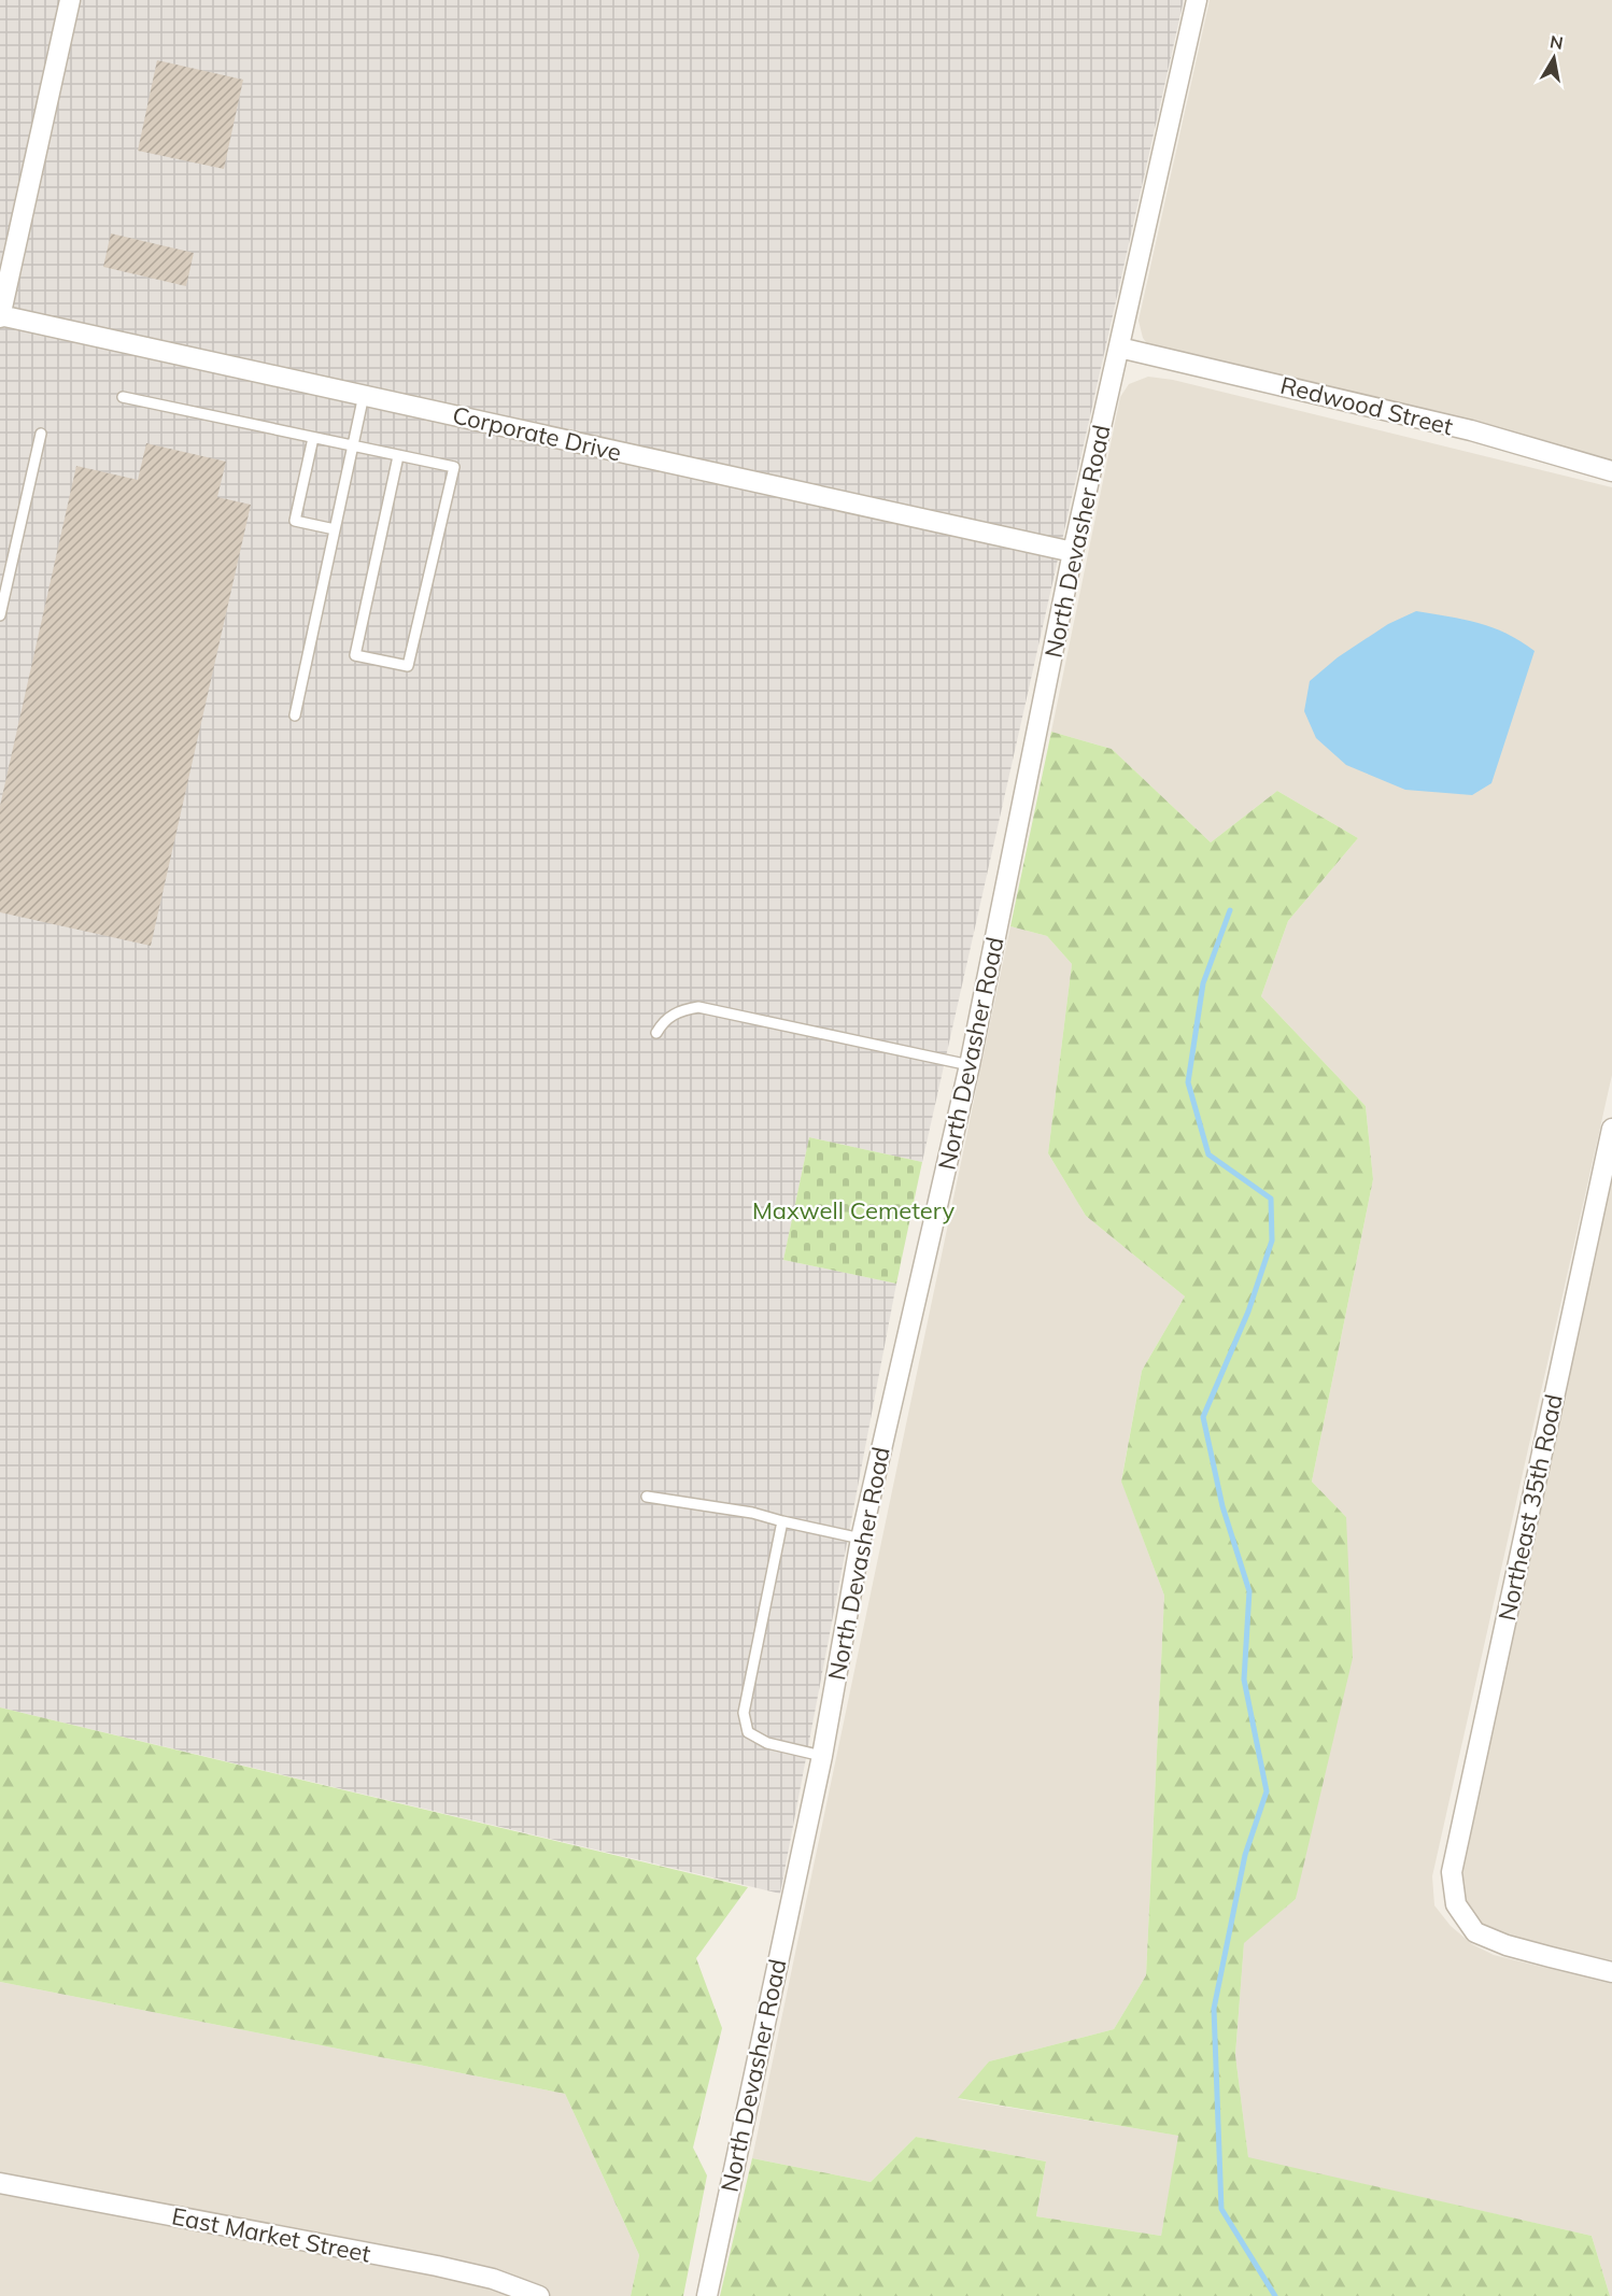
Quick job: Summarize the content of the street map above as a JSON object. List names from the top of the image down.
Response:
{
  "streets": {
    "street": [
      "Redwood Street",
      "Corporate Drive",
      "North Devasher Road",
      "Northeast 35th Road",
      "East Market Street"
    ]
  },
  "crossings": [
    ["Redwood Street", "North Devasher Road"],
    ["Corporate Drive", "North Devasher Road"]
  ],
  "parks": ["Maxwell Cemetery"],
  "north": "top"
}
